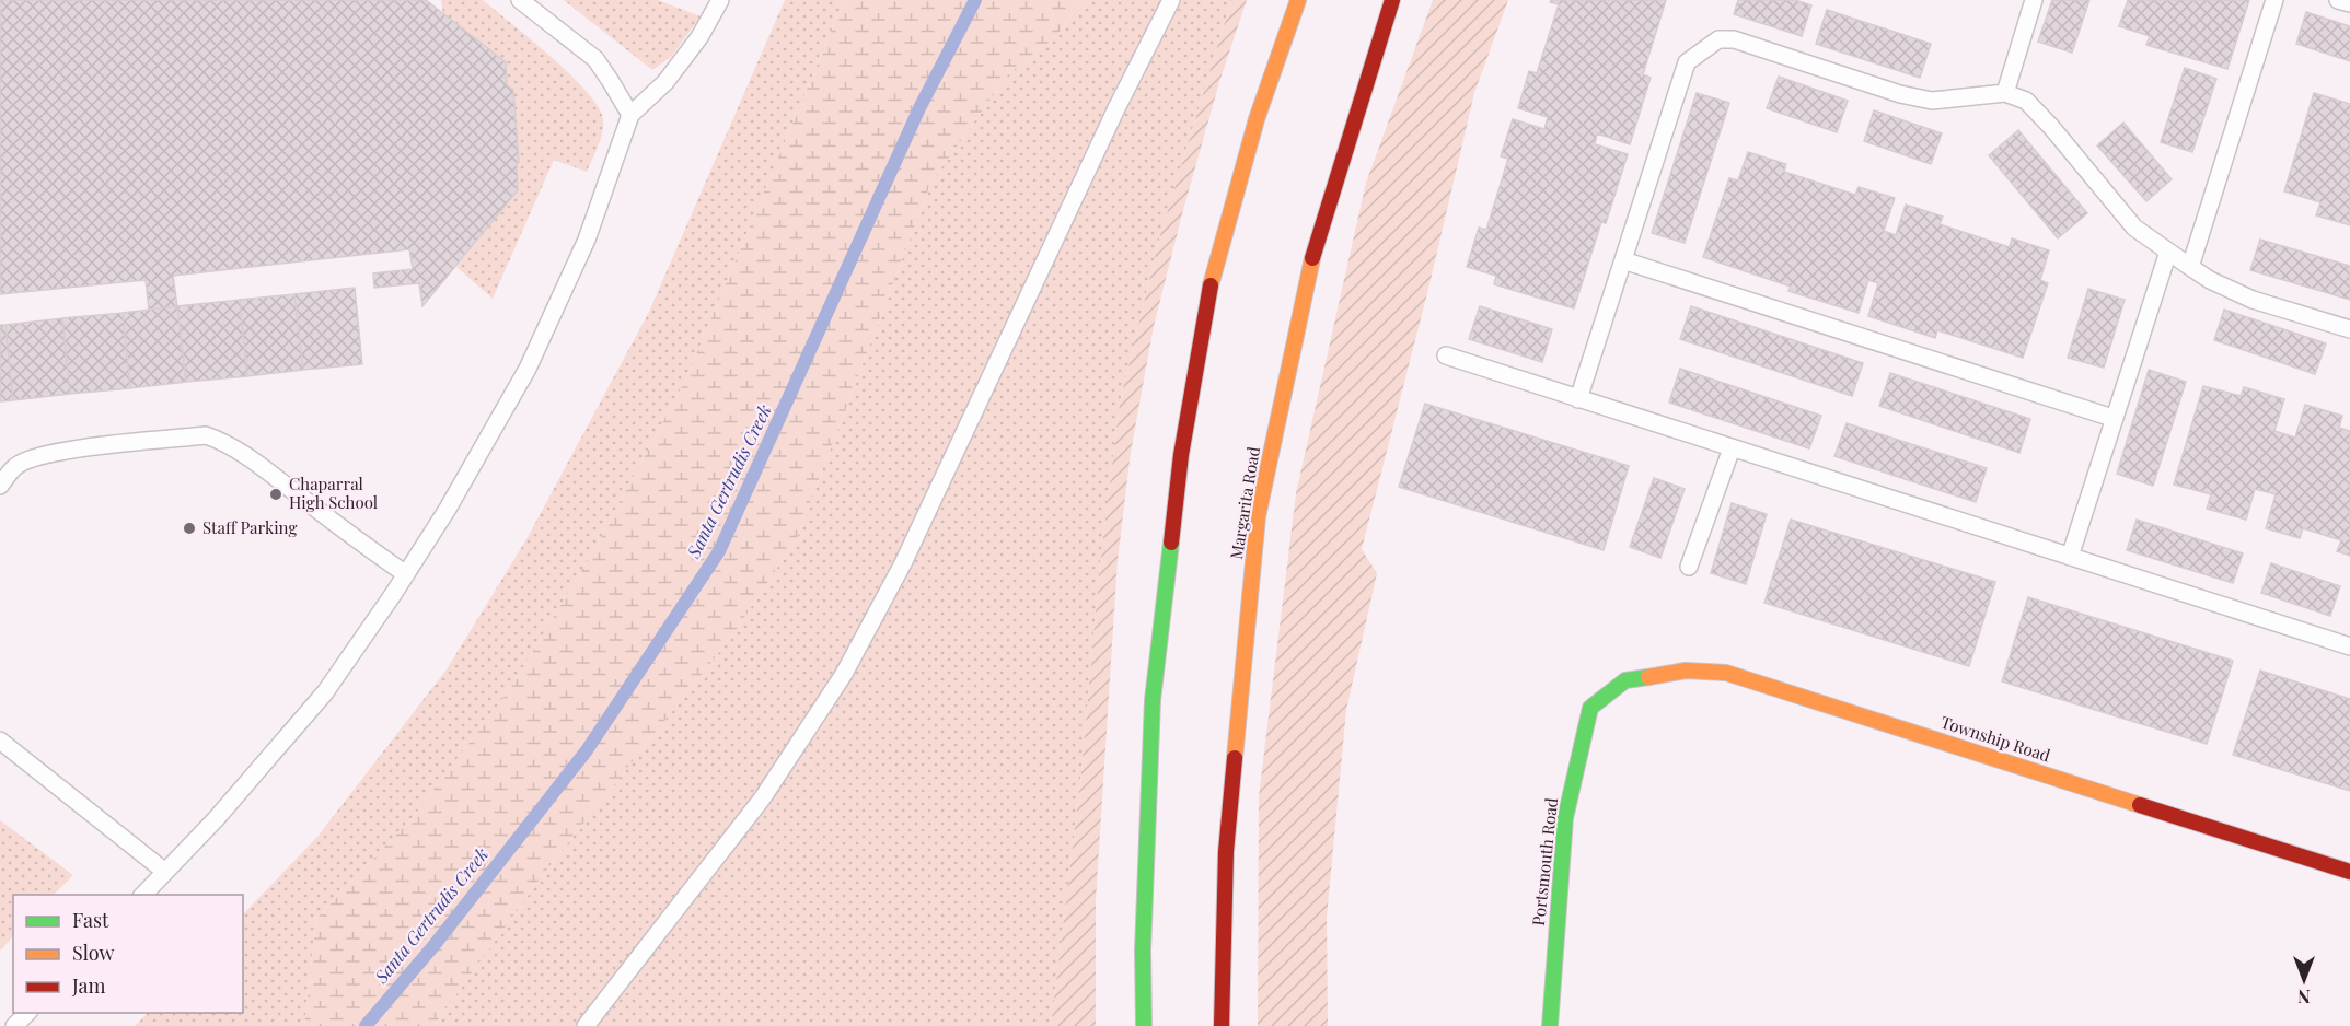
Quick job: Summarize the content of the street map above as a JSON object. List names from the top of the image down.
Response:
{
  "streets": {
    "main road": ["Margarita Road", "Township Road", "Portsmouth Road"]
  },
  "crossings": [
    ["Township Road", "Portsmouth Road"]
  ],
  "water": ["Santa Gertrudis Creek"],
  "places": ["Chaparral High School", "Staff Parking"],
  "legend": ["Fast", "Slow", "Jam"],
  "north": "bottom"
}
